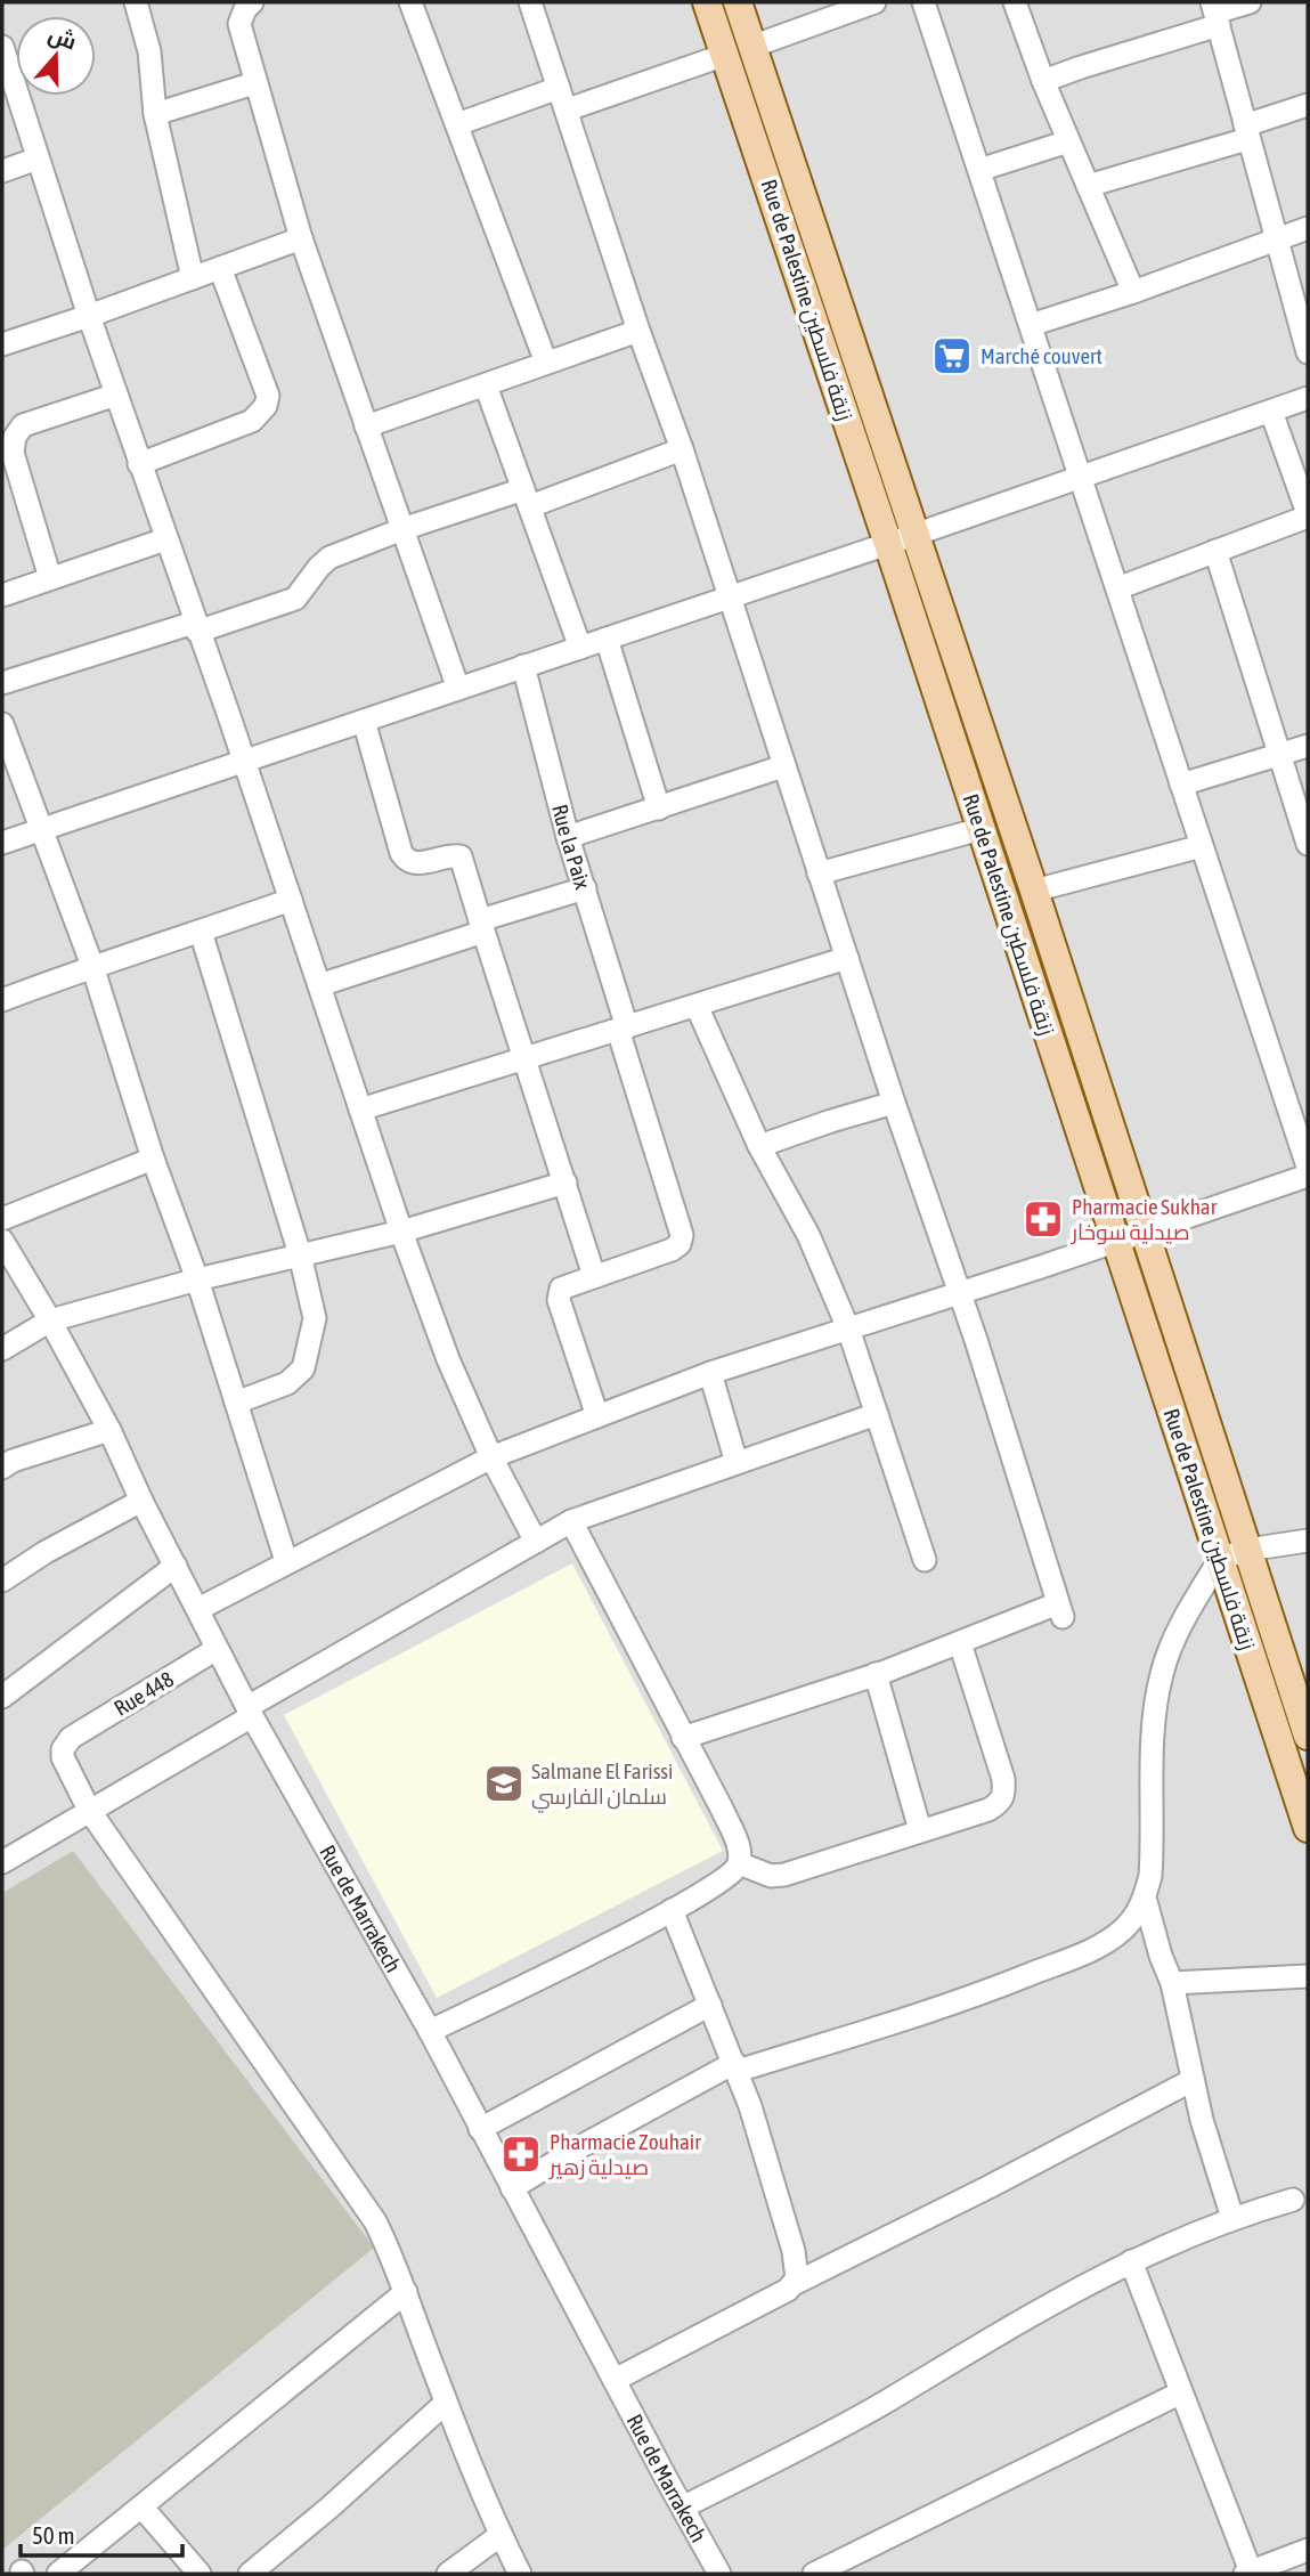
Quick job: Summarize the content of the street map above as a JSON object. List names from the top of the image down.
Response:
{
  "streets": {
    "main road": ["Rue de Palestine زنقة فلسطين"],
    "street": ["Rue la Paix", "Rue 448", "Rue de Marrakech"]
  },
  "crossings": [
    ["Rue 448", "Rue de Marrakech"]
  ],
  "places": {
    "supermarket": ["Marché couvert"],
    "pharmacy": ["Pharmacie Sukhar صيدلية سوخار", "Pharmacie Zouhair صيدلية زهير"],
    "school or university": ["Salmane El Farissi سلمان الفارسي"]
  },
  "scale_bar": "50 m",
  "north": "top"
}
